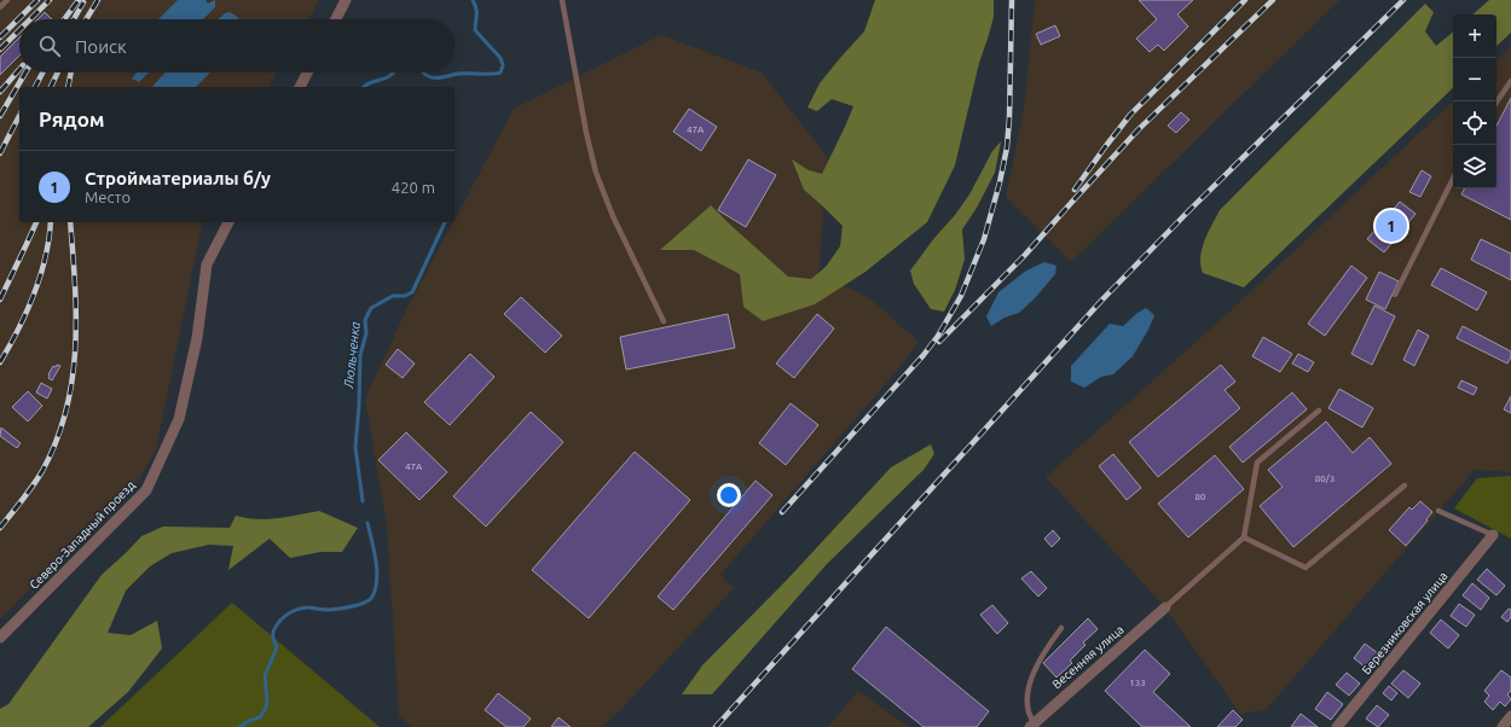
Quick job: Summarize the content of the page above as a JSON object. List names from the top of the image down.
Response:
{
  "streets": {
    "street": ["Северо-Западный проезд", "Березниковская улица", "Весенняя улица"]
  },
  "water": ["Люльченка"],
  "house_numbers": [
    "47А",
    "47А",
    "80/3",
    "80",
    "133"
  ],
  "page": {
    "map_buttons": ["+", "−"],
    "search": "Поиск",
    "heading": "Рядом",
    "list": [
      {
        "mark": "1",
        "name": "Стройматериалы б/у",
        "note": "Место",
        "value": "420 m"
      }
    ],
    "pins": "1"
  }
}
